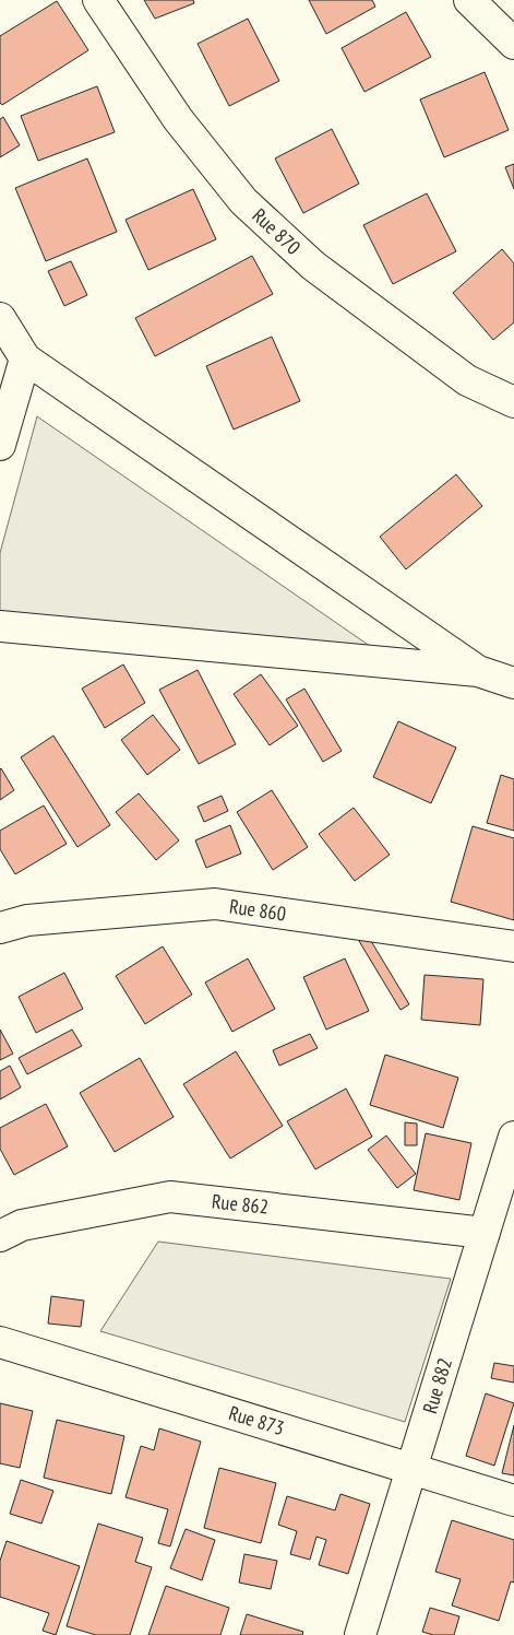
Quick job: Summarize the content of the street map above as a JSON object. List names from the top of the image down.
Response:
{
  "streets": {
    "street": [
      "Rue 870",
      "Rue 860",
      "Rue 862",
      "Rue 882",
      "Rue 873"
    ]
  },
  "crossings": [
    ["Rue 862", "Rue 882"],
    ["Rue 882", "Rue 873"]
  ]
}
